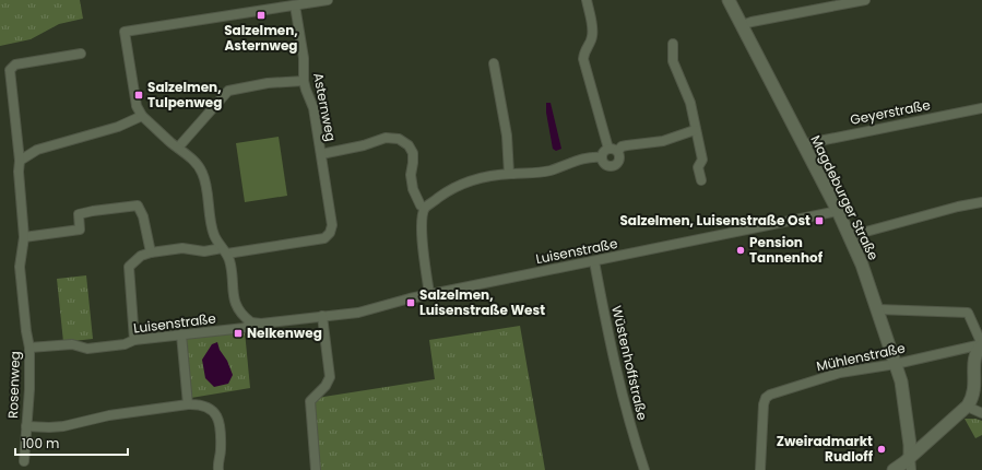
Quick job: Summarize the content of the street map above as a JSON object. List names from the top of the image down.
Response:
{
  "streets": {
    "street": [
      "Asternweg",
      "Geyerstraße",
      "Magdeburger Straße",
      "Luisenstraße",
      "Mühlenstraße",
      "Wüstenhoffstraße",
      "Rosenweg"
    ]
  },
  "crossings": [
    ["Geyerstraße", "Magdeburger Straße"],
    ["Magdeburger Straße", "Luisenstraße"],
    ["Magdeburger Straße", "Mühlenstraße"],
    ["Luisenstraße", "Wüstenhoffstraße"],
    ["Luisenstraße", "Rosenweg"]
  ],
  "places": {
    "transit": [
      "Salzelmen, Asternweg",
      "Salzelmen, Tulpenweg",
      "Salzelmen, Luisenstraße Ost",
      "Salzelmen, Luisenstraße West",
      "Nelkenweg"
    ],
    "other": ["Pension Tannenhof", "Zweiradmarkt Rudloff"]
  },
  "scale_bar": "100 m"
}
